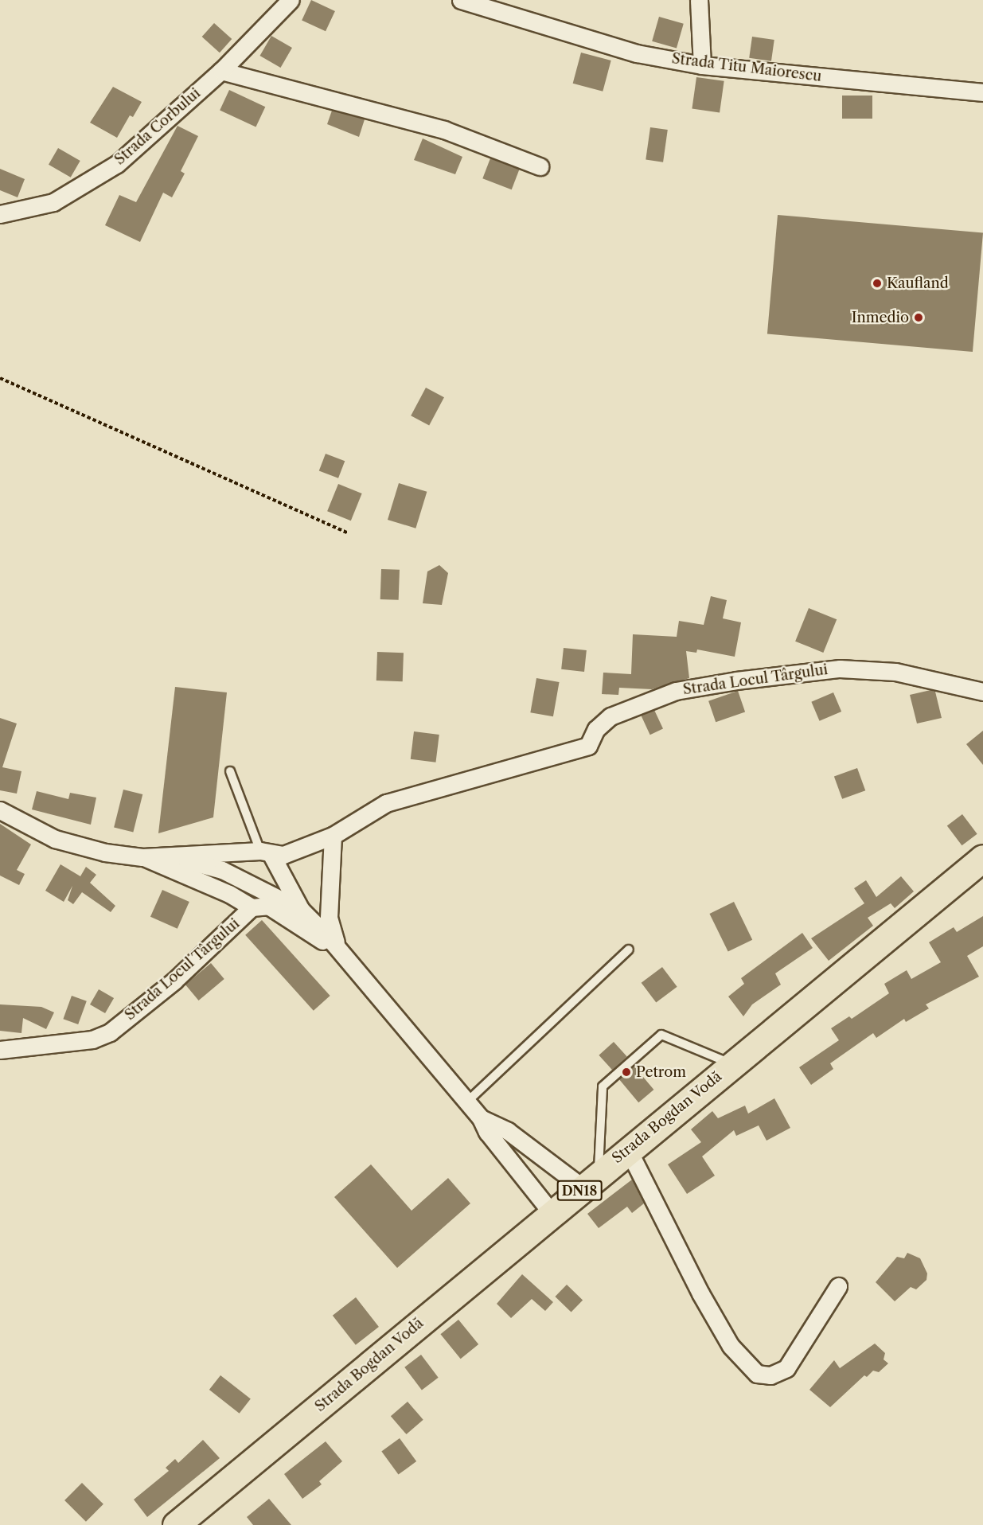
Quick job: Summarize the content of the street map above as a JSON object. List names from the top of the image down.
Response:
{
  "streets": {
    "main road": ["Strada Bogdan Vodă", "DN18"],
    "street": ["Strada Titu Maiorescu", "Strada Corbului", "Strada Locul Târgului"]
  },
  "crossings": [
    ["Strada Locul Târgului", "Strada Bogdan Vodă"]
  ],
  "places": ["Kaufland", "Inmedio", "Petrom"]
}
